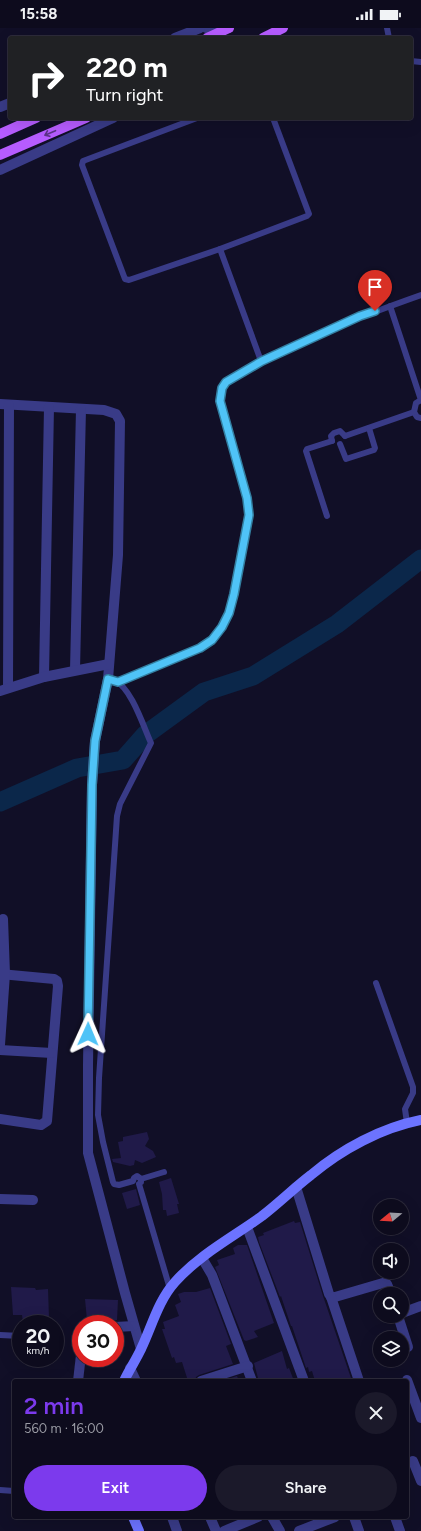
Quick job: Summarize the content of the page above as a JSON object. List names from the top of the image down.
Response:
{
  "north": "left",
  "page": {
    "status": "15:58",
    "turn": ["220 m", "Turn right"],
    "speed": "20 km/h",
    "limit": "30",
    "heading": ["2 min", "560 m · 16:00"],
    "buttons": ["Exit", "Share"]
  }
}
